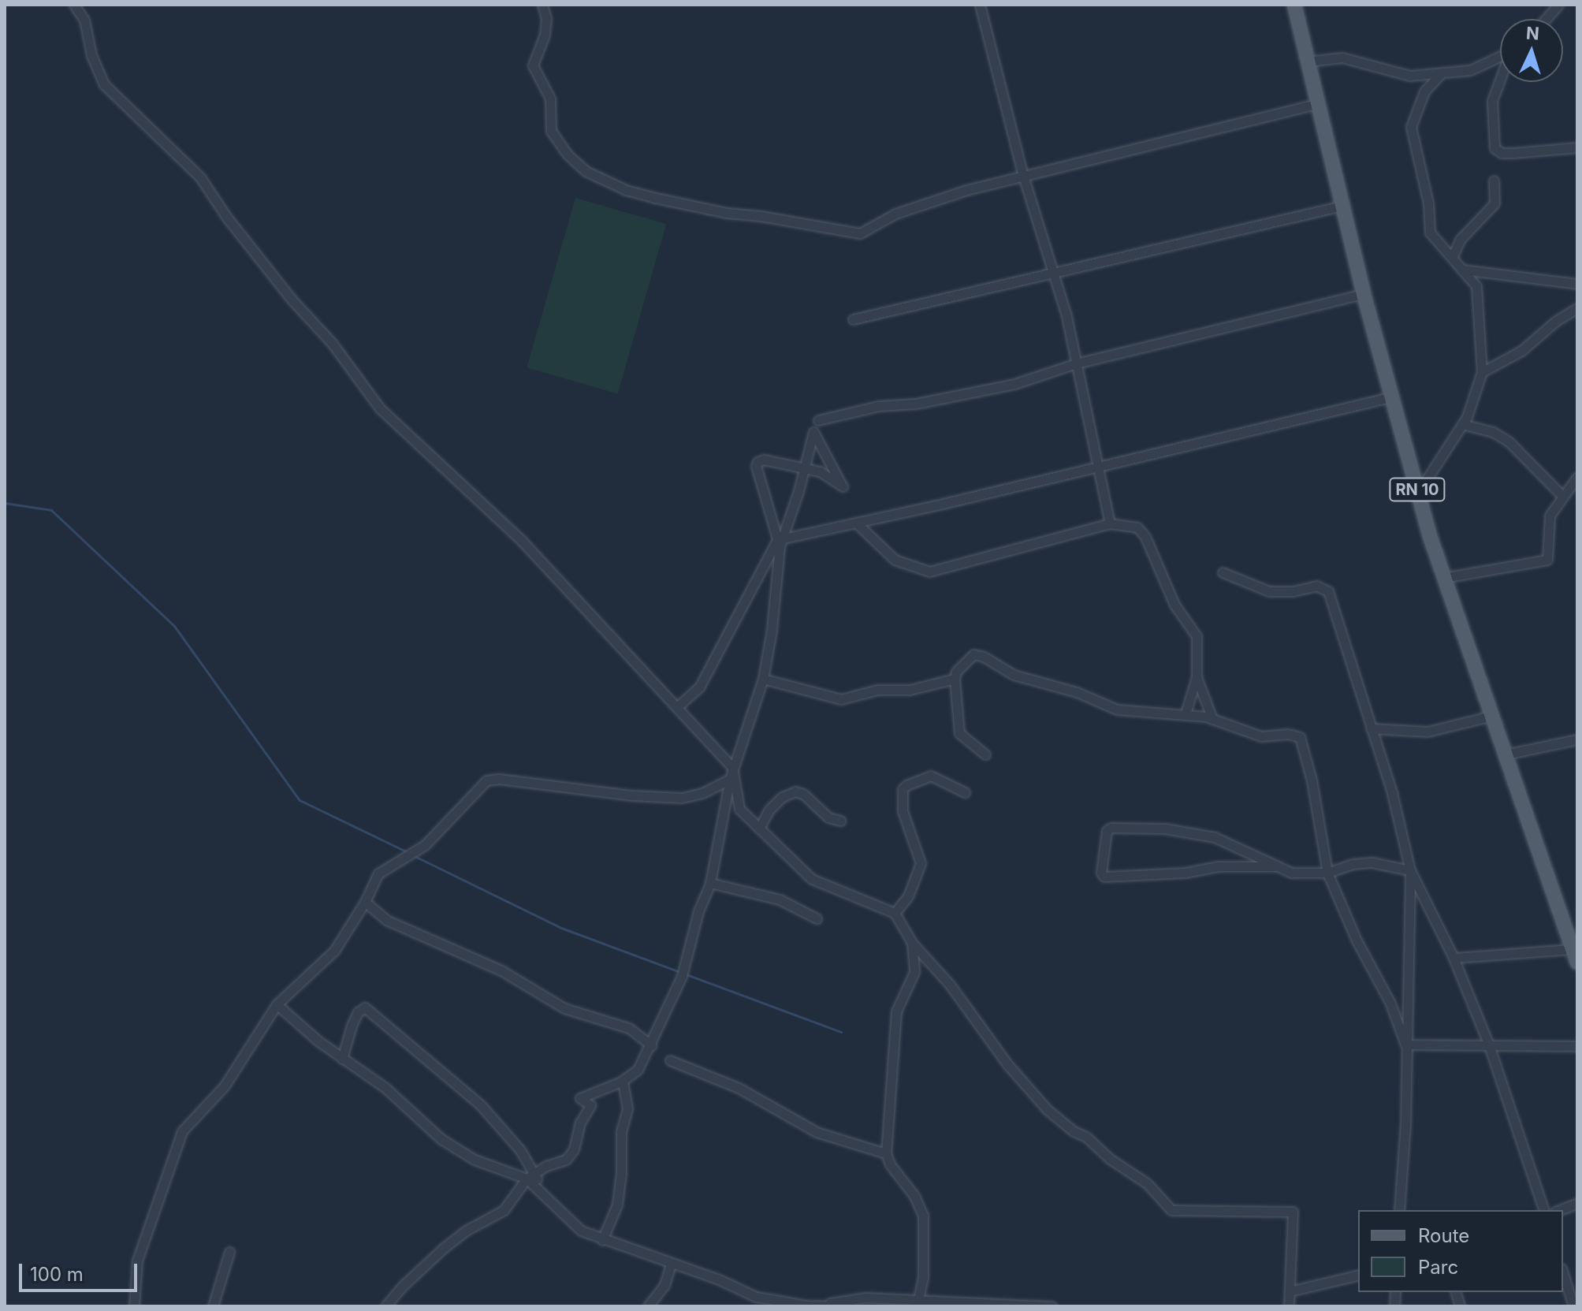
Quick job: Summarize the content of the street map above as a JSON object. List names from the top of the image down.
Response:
{
  "streets": {
    "main road": ["RN 10"]
  },
  "legend": ["Route", "Parc"],
  "scale_bar": "100 m",
  "north": "top"
}
